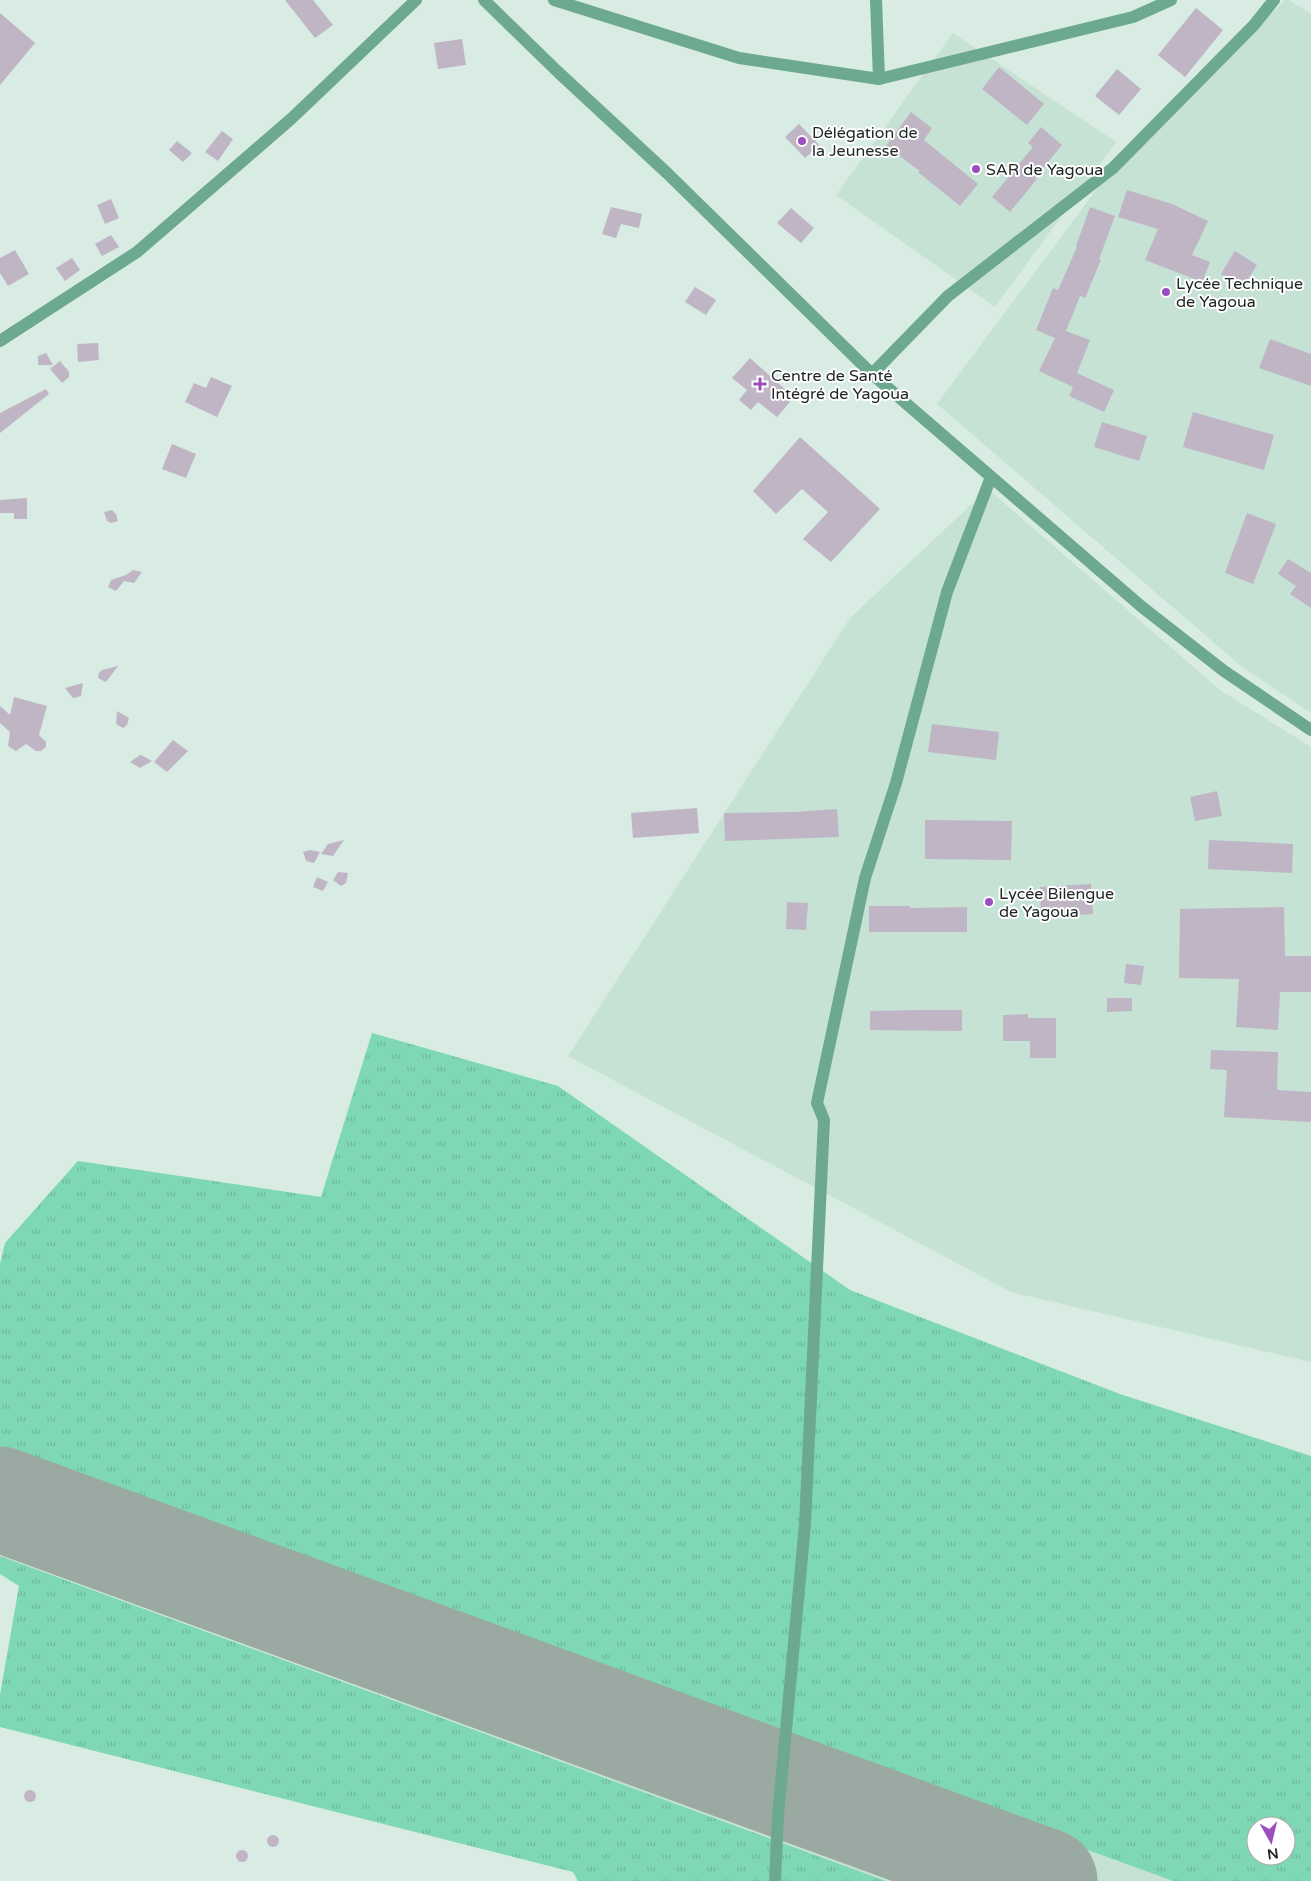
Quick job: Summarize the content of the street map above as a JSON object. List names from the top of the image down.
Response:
{
  "places": {
    "other": [
      "Délégation de la Jeunesse",
      "SAR de Yagoua",
      "Lycée Technique de Yagoua",
      "Lycée Bilengue de Yagoua"
    ],
    "health": ["Centre de Santé Intégré de Yagoua"]
  },
  "north": "bottom"
}
